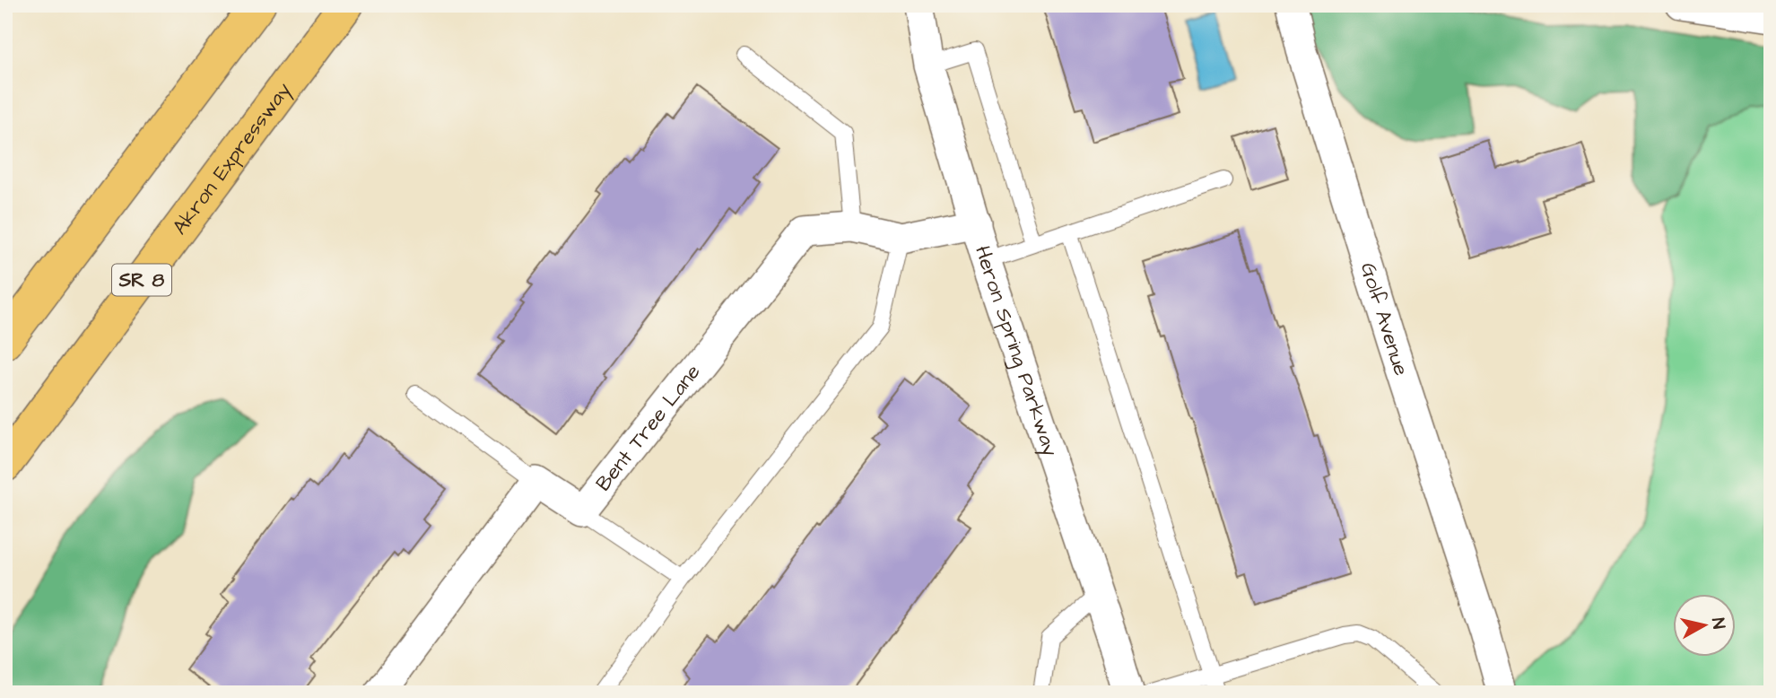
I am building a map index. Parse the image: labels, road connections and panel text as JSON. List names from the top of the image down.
{
  "streets": {
    "highway": ["Akron Expressway", "SR 8"],
    "street": ["Golf Avenue", "Heron Spring Parkway", "Bent Tree Lane"]
  },
  "crossings": [
    ["Heron Spring Parkway", "Bent Tree Lane"]
  ],
  "north": "right"
}
